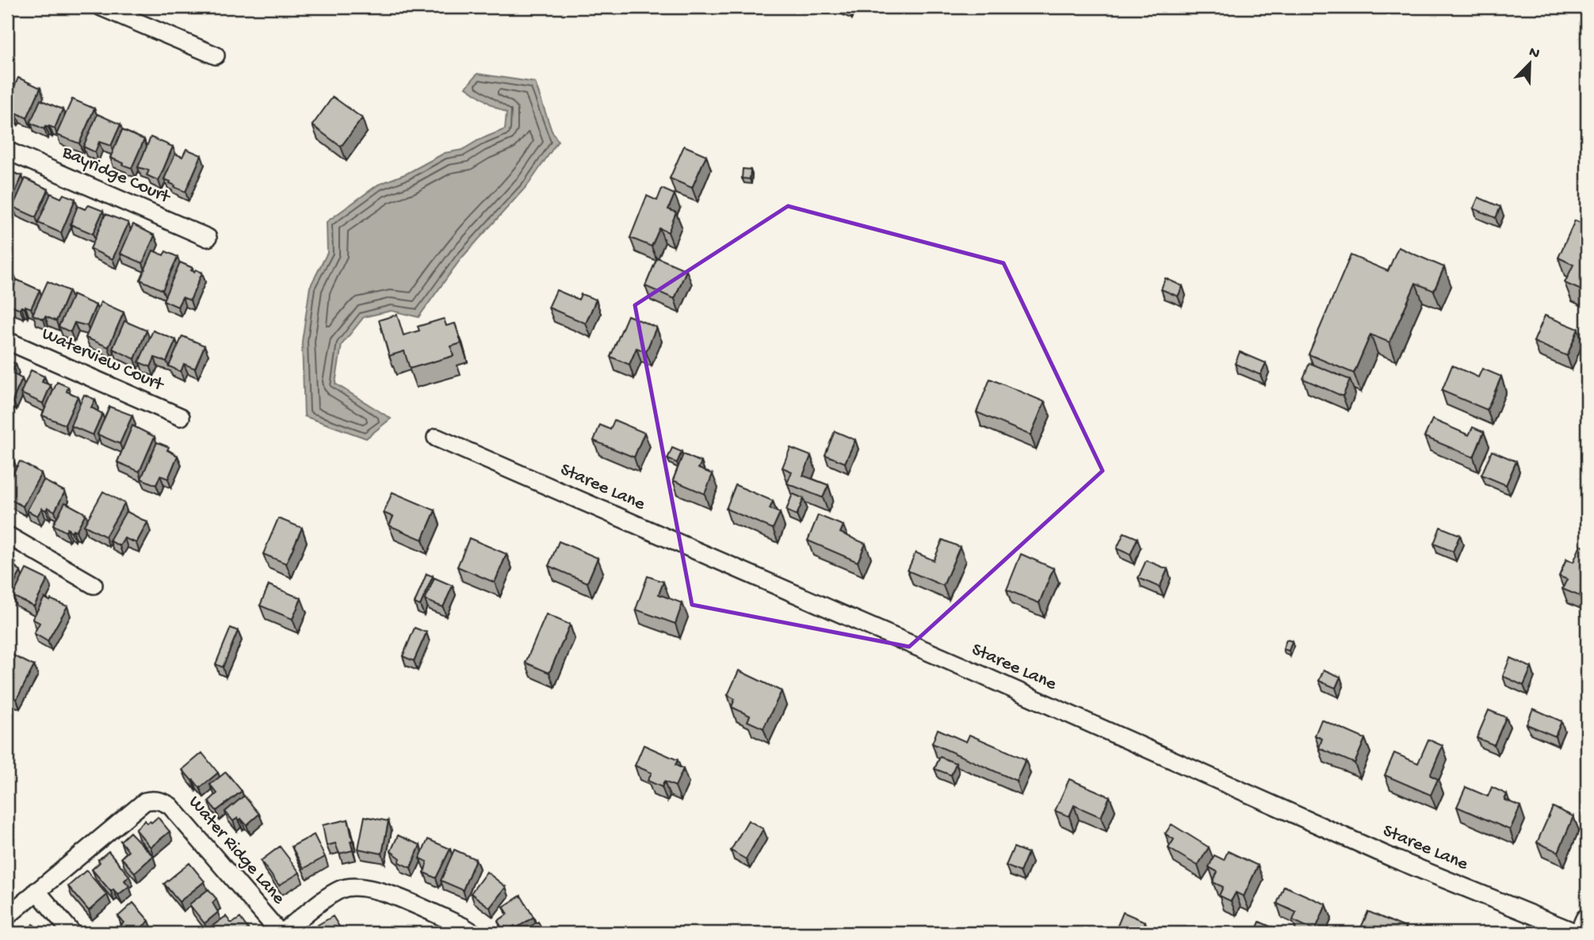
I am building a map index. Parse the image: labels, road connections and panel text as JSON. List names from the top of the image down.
{
  "streets": {
    "street": [
      "Bayridge Court",
      "Waterview Court",
      "Staree Lane",
      "Water Ridge Lane"
    ]
  },
  "north": "top right"
}
